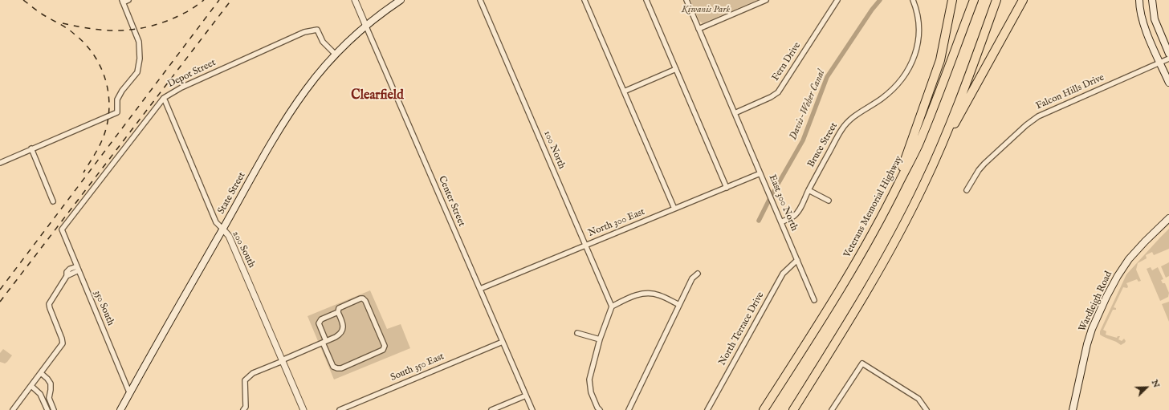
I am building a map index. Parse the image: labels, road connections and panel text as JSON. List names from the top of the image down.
{
  "streets": {
    "highway": ["Veterans Memorial Highway"],
    "main road": ["State Street", "Wardleigh Road"],
    "street": [
      "Fern Drive",
      "Depot Street",
      "Falcon Hills Drive",
      "Bruce Street",
      "100 North",
      "Center Street",
      "East 300 North",
      "North 300 East",
      "200 South",
      "350 South",
      "North Terrace Drive",
      "South 350 East"
    ]
  },
  "crossings": [
    ["Fern Drive", "East 300 North"],
    ["Depot Street", "State Street"],
    ["Depot Street", "200 South"],
    ["Depot Street", "350 South"],
    ["Bruce Street", "East 300 North"],
    ["100 North", "North 300 East"],
    ["State Street", "Center Street"],
    ["State Street", "200 South"],
    ["State Street", "350 South"],
    ["Center Street", "North 300 East"],
    ["Center Street", "South 350 East"],
    ["East 300 North", "North 300 East"],
    ["East 300 North", "North Terrace Drive"]
  ],
  "districts": ["Clearfield"],
  "water": ["Davis-Weber Canal"],
  "parks": ["Kiwanis Park"],
  "north": "top right"
}
